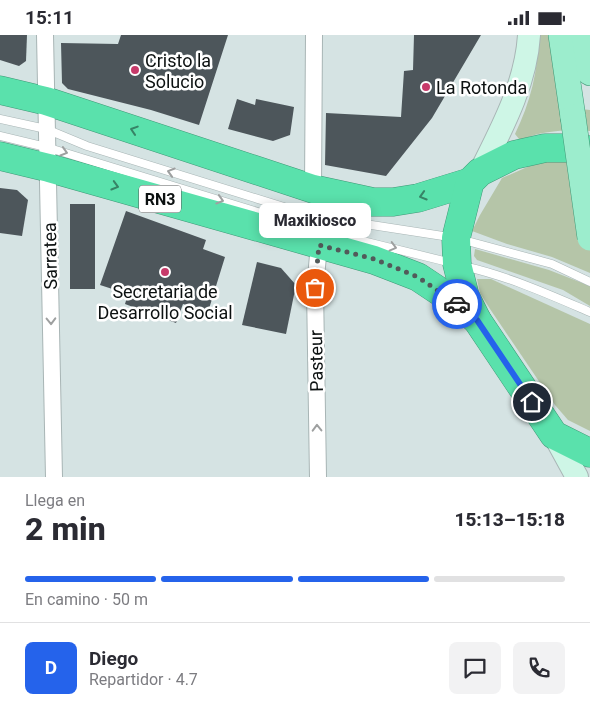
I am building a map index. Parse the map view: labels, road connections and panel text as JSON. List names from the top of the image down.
{
  "streets": {
    "highway": ["RN3"],
    "street": ["Sarratea", "Pasteur"]
  },
  "crossings": [
    ["RN3", "Sarratea"],
    ["RN3", "Pasteur"]
  ],
  "one_way": ["Sarratea", "Pasteur"],
  "places": [
    "Cristo la Solucio",
    "La Rotonda",
    "Secretaria de Desarrollo Social",
    "Maxikiosco"
  ],
  "page": {
    "status": "15:11",
    "bubble": "Maxikiosco",
    "heading": ["2 min", "Llega en", "15:13–15:18"],
    "panel": ["Diego", "Repartidor · 4.7"],
    "bar": "En camino · 50 m",
    "round": "D"
  }
}
